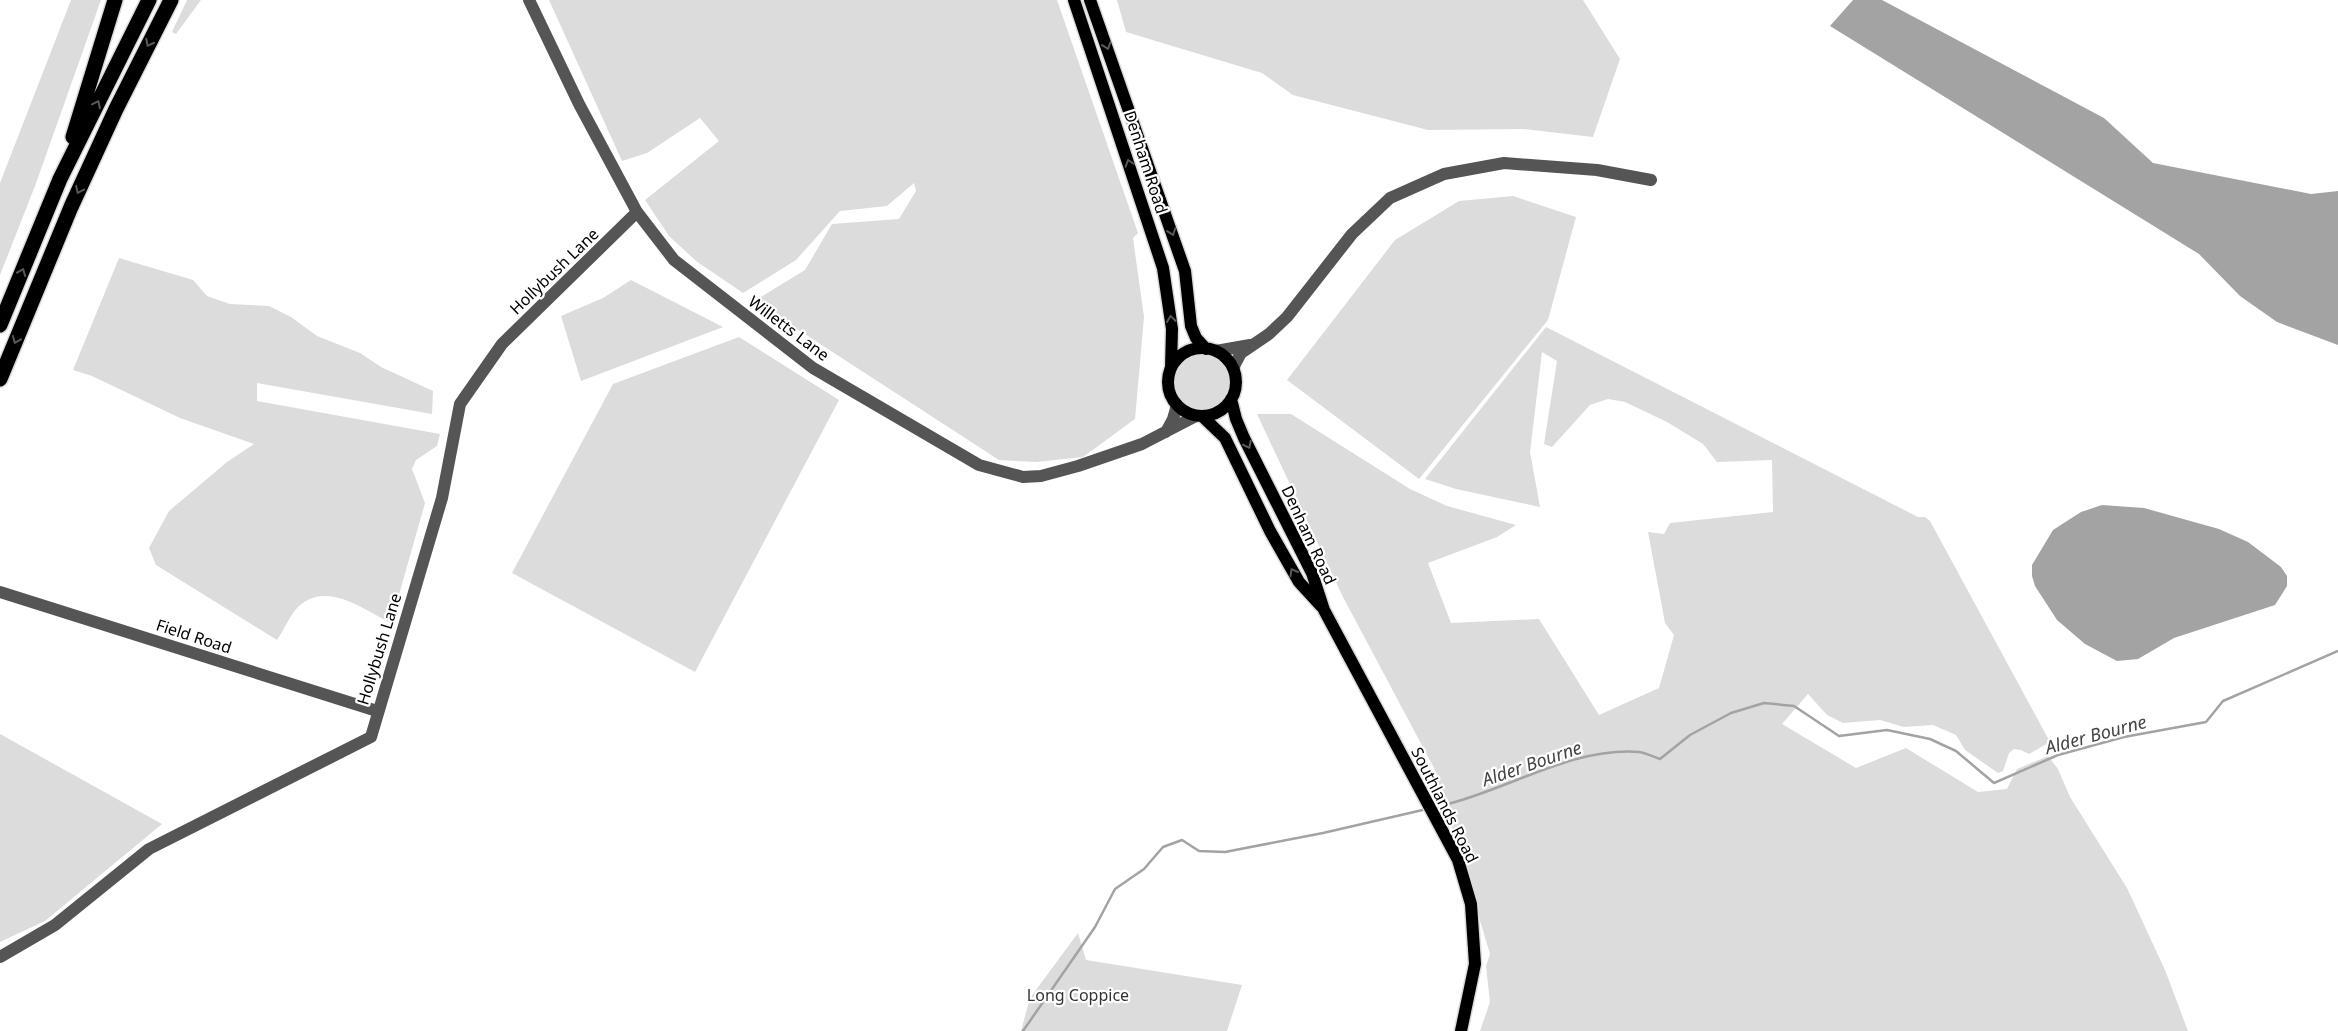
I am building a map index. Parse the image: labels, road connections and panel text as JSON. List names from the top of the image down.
{
  "streets": {
    "main road": ["Denham Road", "Southlands Road"],
    "street": ["Hollybush Lane", "Willetts Lane", "Field Road"]
  },
  "crossings": [
    ["Denham Road", "Willetts Lane"],
    ["Denham Road", "Southlands Road"],
    ["Hollybush Lane", "Willetts Lane"],
    ["Hollybush Lane", "Field Road"]
  ],
  "water": ["Alder Bourne"],
  "parks": ["Long Coppice"]
}
